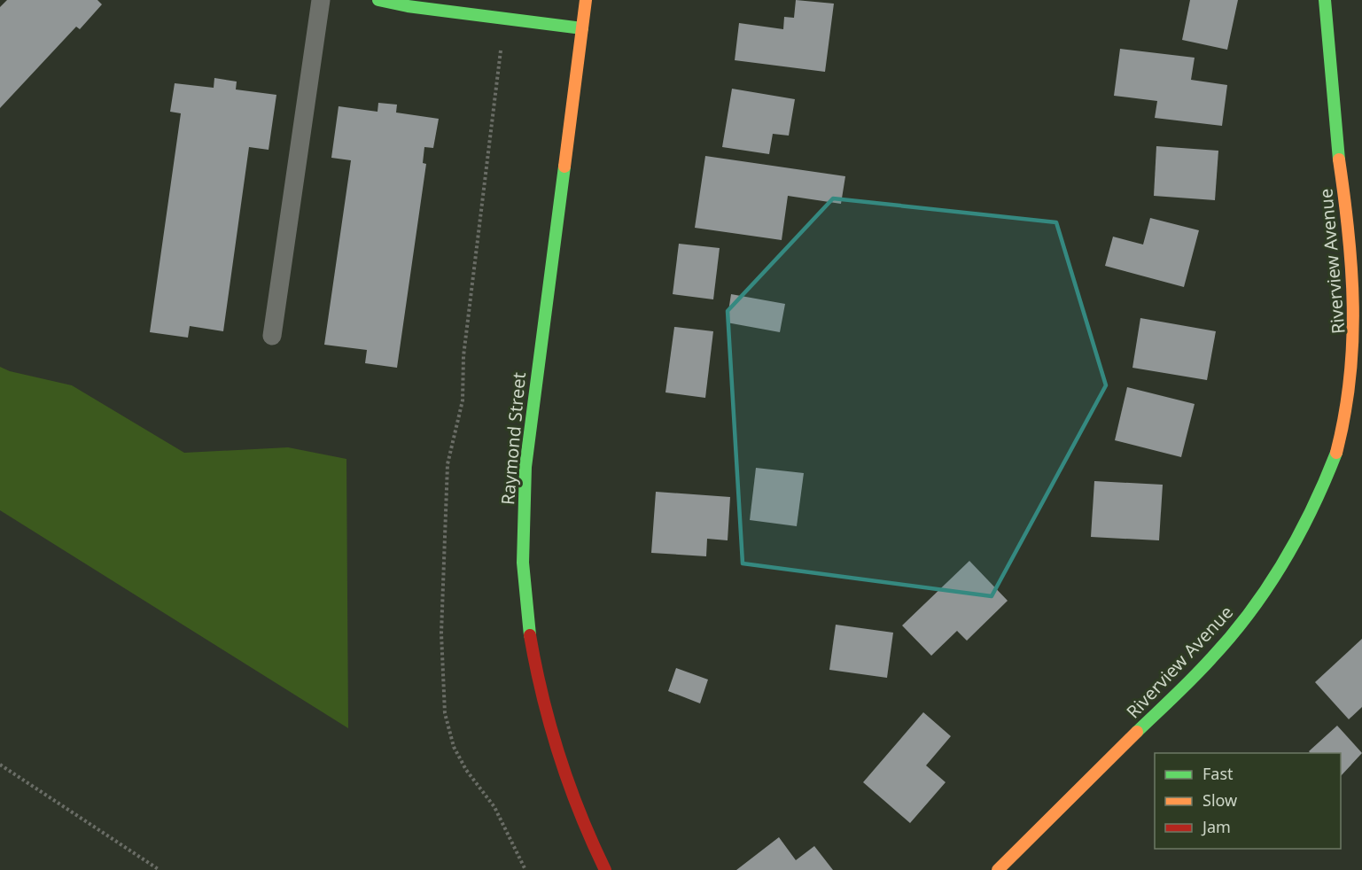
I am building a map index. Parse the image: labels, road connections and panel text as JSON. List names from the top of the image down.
{
  "streets": {
    "street": ["Riverview Avenue", "Raymond Street"]
  },
  "legend": ["Fast", "Slow", "Jam"]
}
